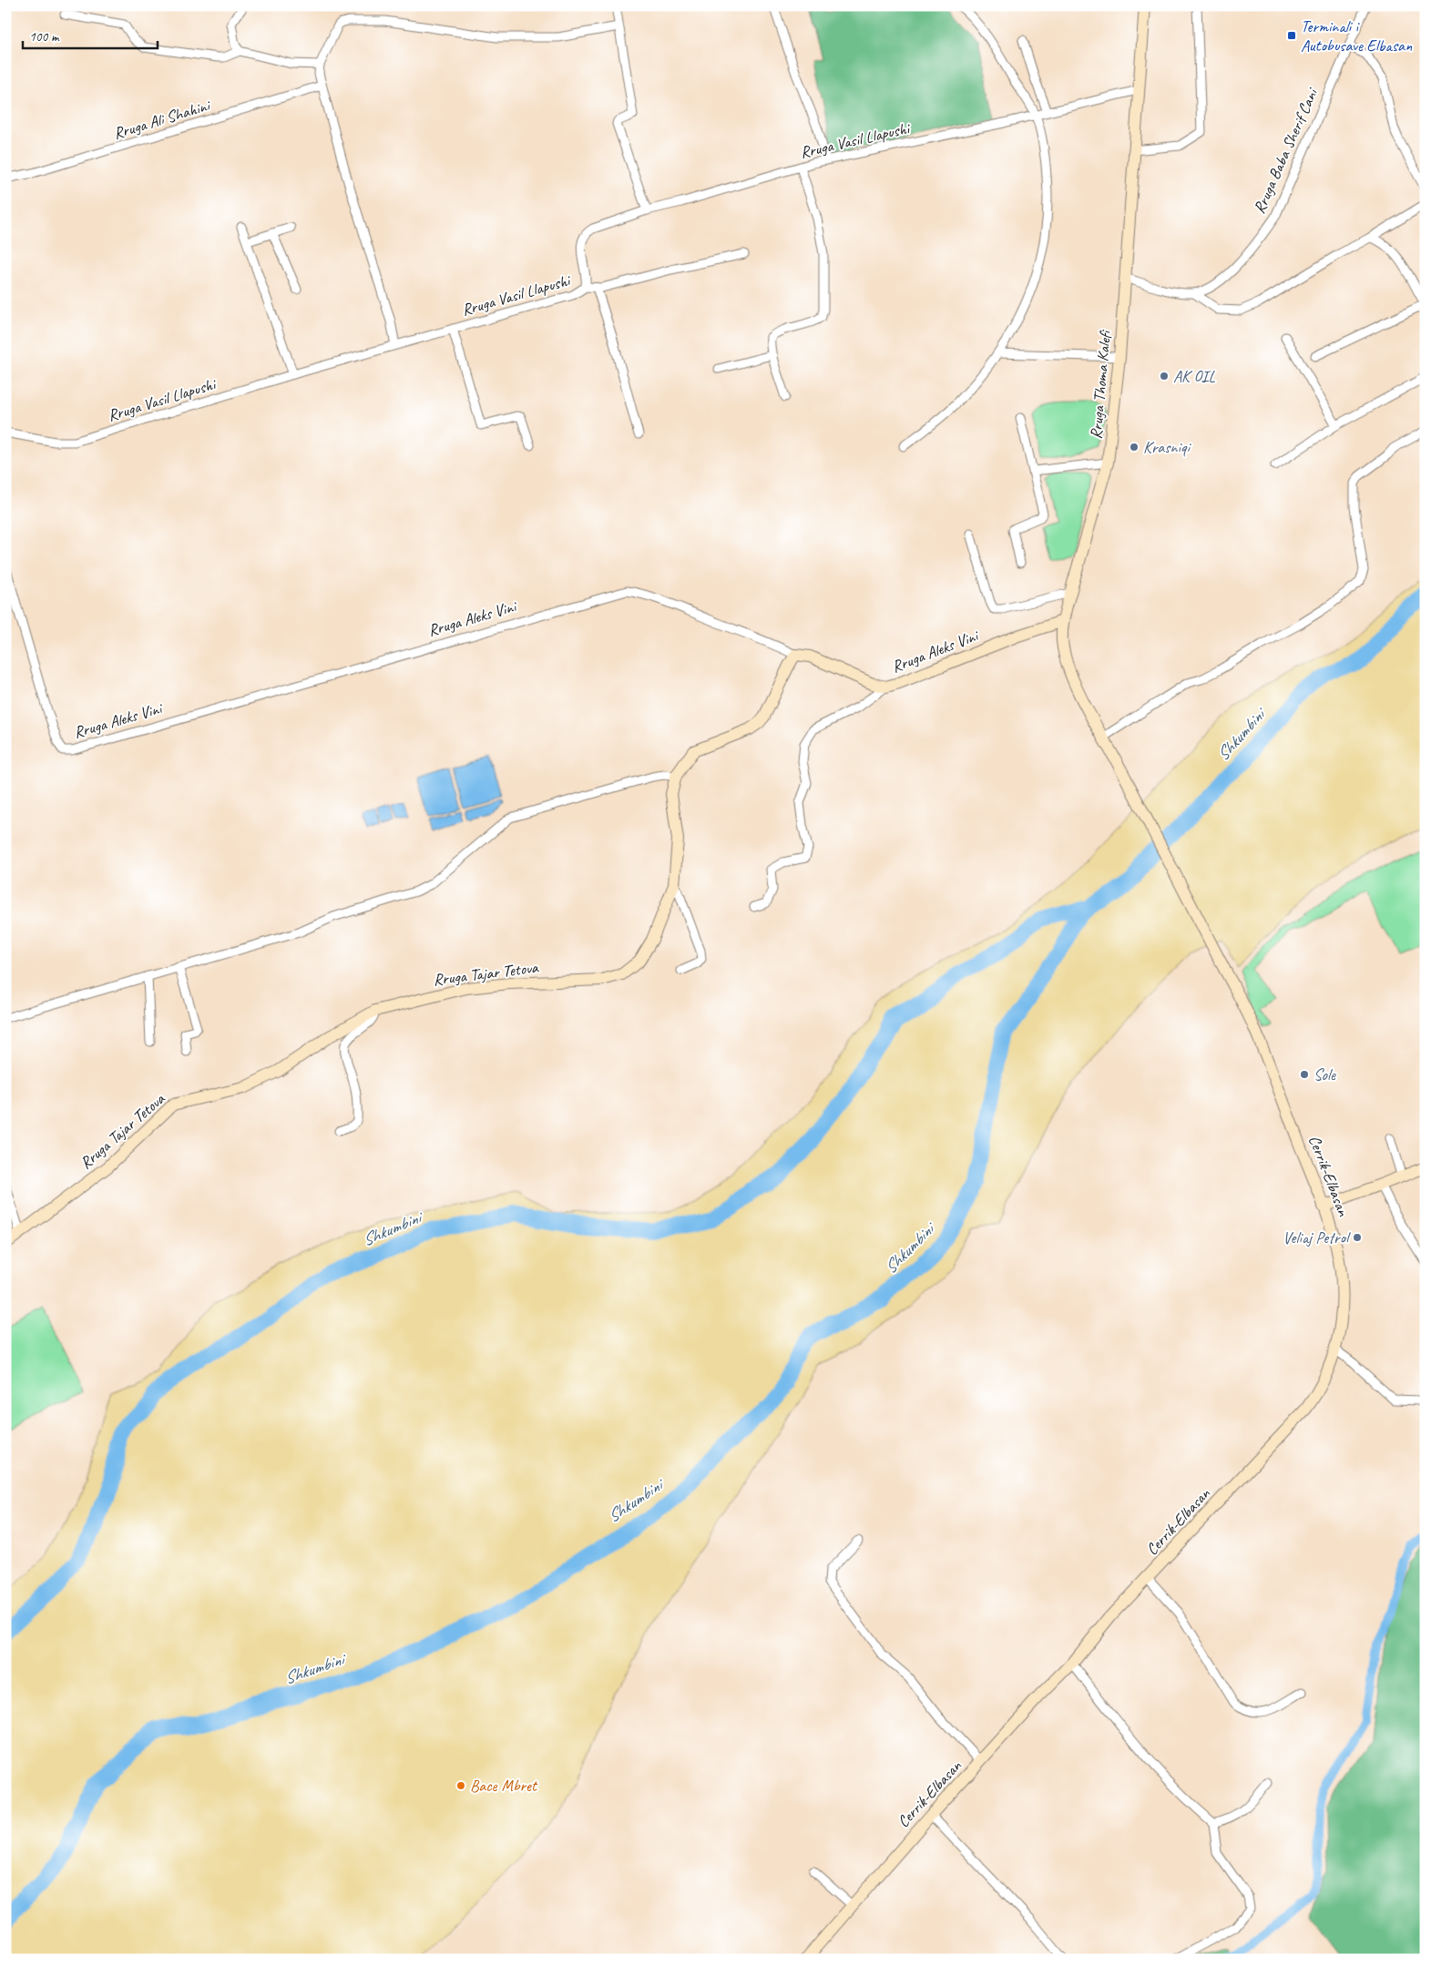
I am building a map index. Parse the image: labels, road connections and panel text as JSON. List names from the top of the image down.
{
  "streets": {
    "main road": [
      "Rruga Thoma Kalefi",
      "Rruga Aleks Vini",
      "Rruga Tajar Tetova",
      "Cerrik-Elbasan"
    ],
    "street": ["Rruga Ali Shahini", "Rruga Vasil Llapushi", "Rruga Baba Sherif Cani"]
  },
  "crossings": [
    ["Rruga Vasil Llapushi", "Rruga Thoma Kalefi"],
    ["Rruga Thoma Kalefi", "Rruga Aleks Vini"],
    ["Rruga Thoma Kalefi", "Cerrik-Elbasan"],
    ["Rruga Aleks Vini", "Rruga Tajar Tetova"]
  ],
  "water": ["Shkumbini"],
  "places": {
    "transit": ["Terminali i Autobusave Elbasan"],
    "other": [
      "AK OIL",
      "Krasniqi",
      "Sole",
      "Veliaj Petrol",
      "Bace Mbret"
    ]
  },
  "scale_bar": "100 m"
}
